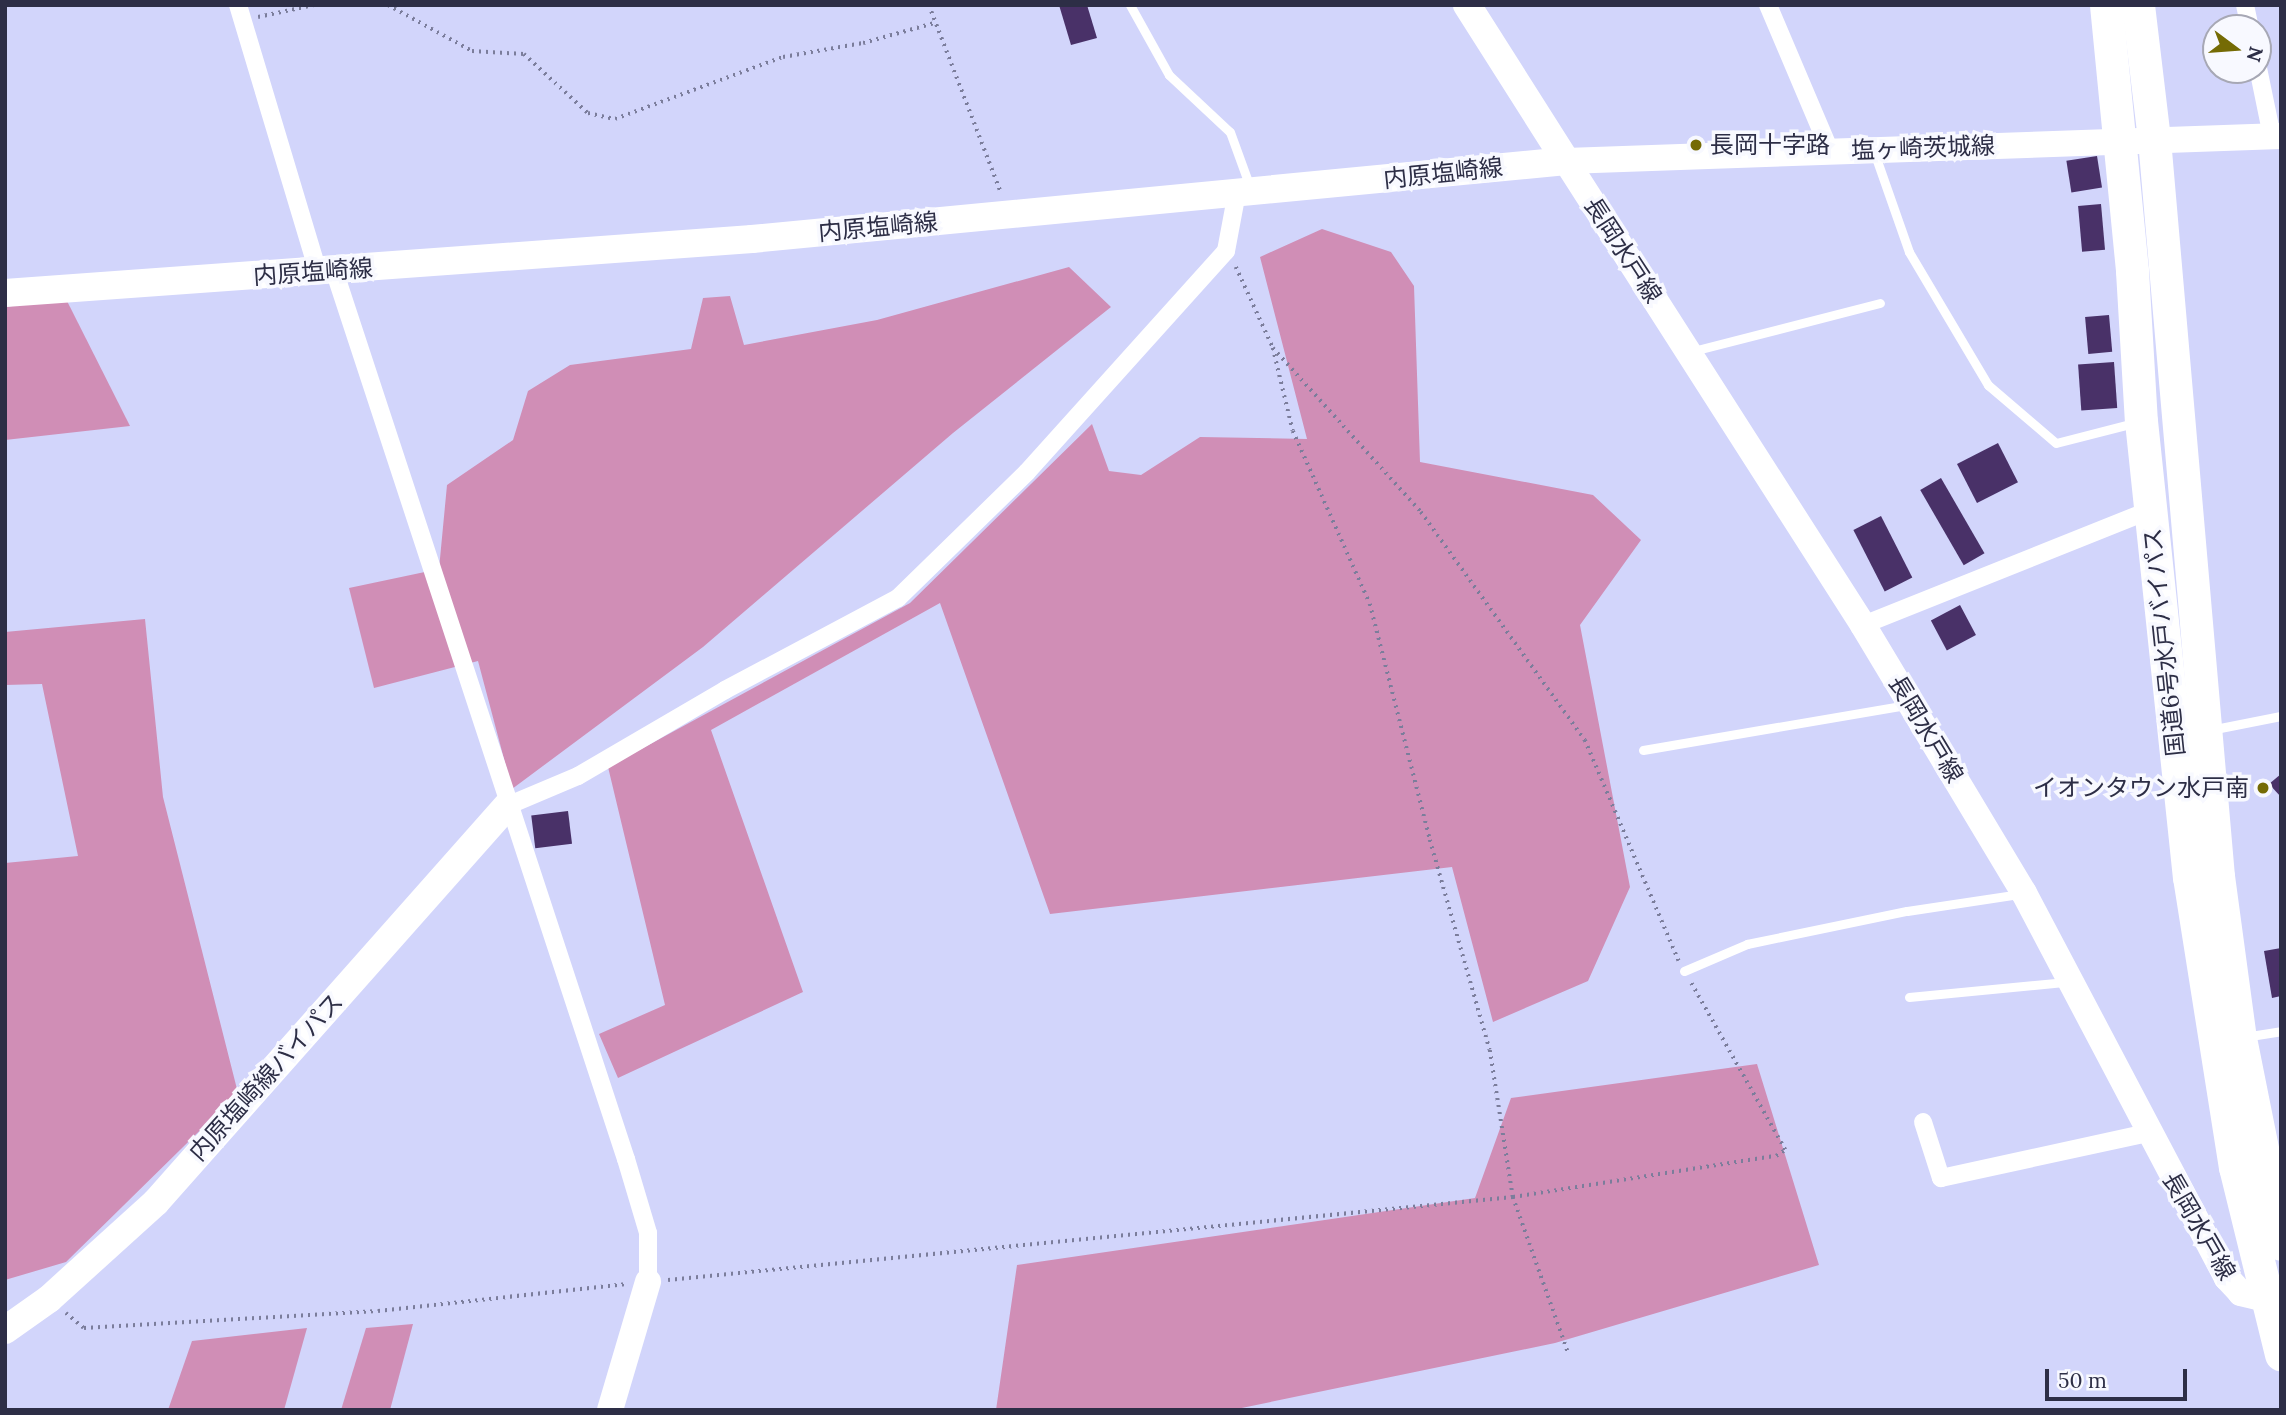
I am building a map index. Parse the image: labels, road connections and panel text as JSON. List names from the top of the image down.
{
  "streets": {
    "highway": ["国道6号水戸バイパス"],
    "main road": [
      "塩ヶ崎茨城線",
      "内原塩崎線",
      "長岡水戸線",
      "内原塩崎線バイパス"
    ]
  },
  "crossings": [
    ["塩ヶ崎茨城線", "内原塩崎線"],
    ["塩ヶ崎茨城線", "長岡水戸線"],
    ["塩ヶ崎茨城線", "国道6号水戸バイパス"],
    ["内原塩崎線", "長岡水戸線"],
    ["長岡水戸線", "国道6号水戸バイパス"]
  ],
  "places": ["長岡十字路", "イオンタウン水戸南"],
  "scale_bar": "50 m",
  "north": "right"
}
